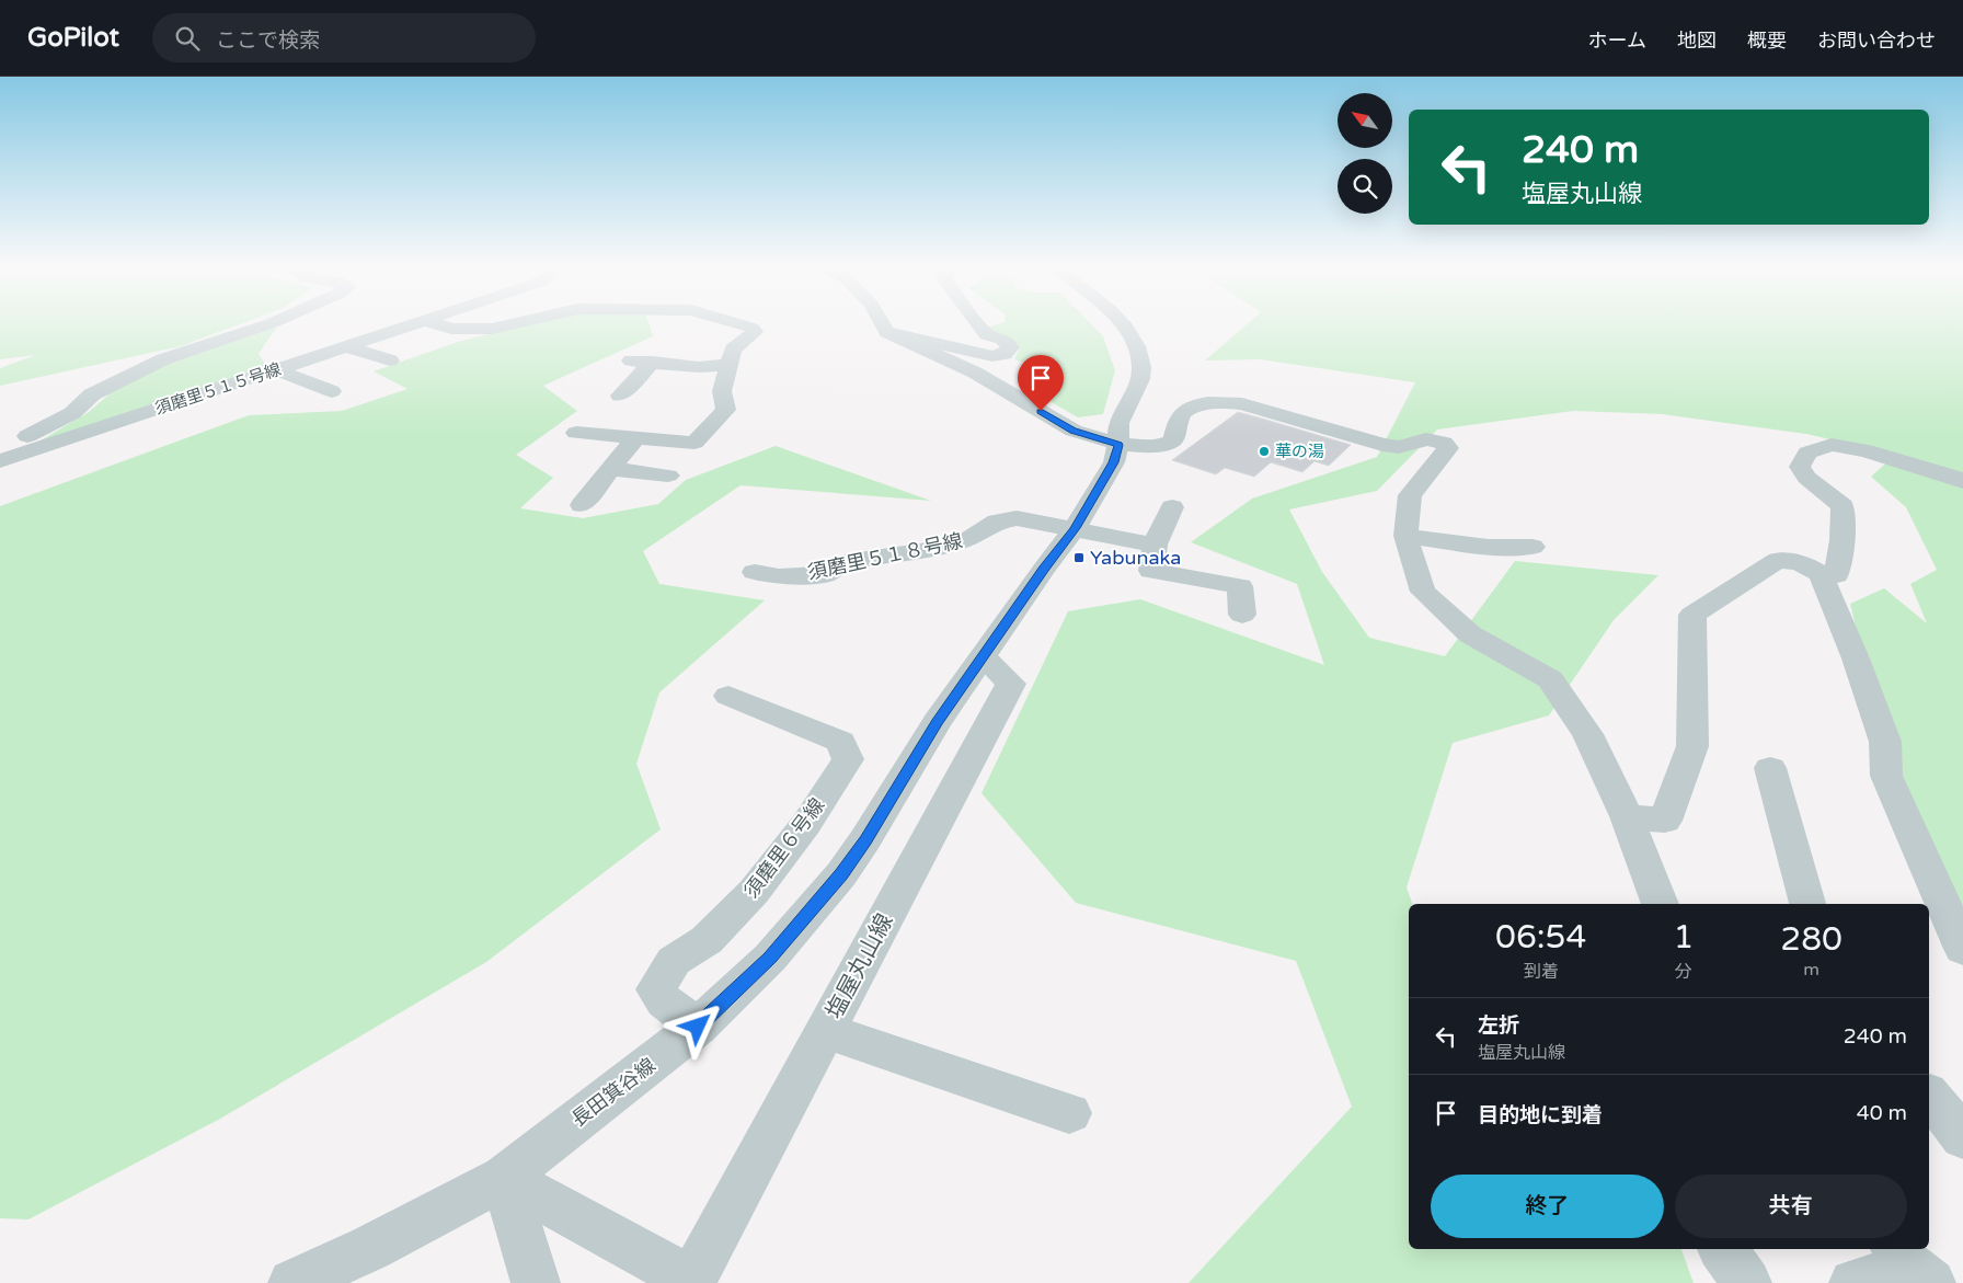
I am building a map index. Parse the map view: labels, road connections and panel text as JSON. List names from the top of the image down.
{
  "streets": {
    "street": [
      "須磨里５１５号線",
      "須磨里５１８号線",
      "須磨里６号線",
      "塩屋丸山線",
      "長田箕谷線"
    ]
  },
  "crossings": [
    ["須磨里５１８号線", "長田箕谷線"],
    ["須磨里６号線", "長田箕谷線"],
    ["塩屋丸山線", "長田箕谷線"]
  ],
  "places": {
    "other": ["華の湯"],
    "transit": ["Yabunaka"]
  },
  "north": "top left",
  "page": {
    "header": "GoPilot",
    "search": "ここで検索",
    "nav": [
      "ホーム",
      "地図",
      "概要",
      "お問い合わせ"
    ],
    "turn": ["240 m", "塩屋丸山線"],
    "eta": [
      "06:54",
      "到着",
      "1",
      "分",
      "280",
      "m"
    ],
    "list": [
      {
        "name": "左折",
        "note": "塩屋丸山線",
        "value": "240 m"
      },
      {
        "name": "目的地に到着",
        "value": "40 m"
      }
    ],
    "buttons": ["終了", "共有"]
  }
}
